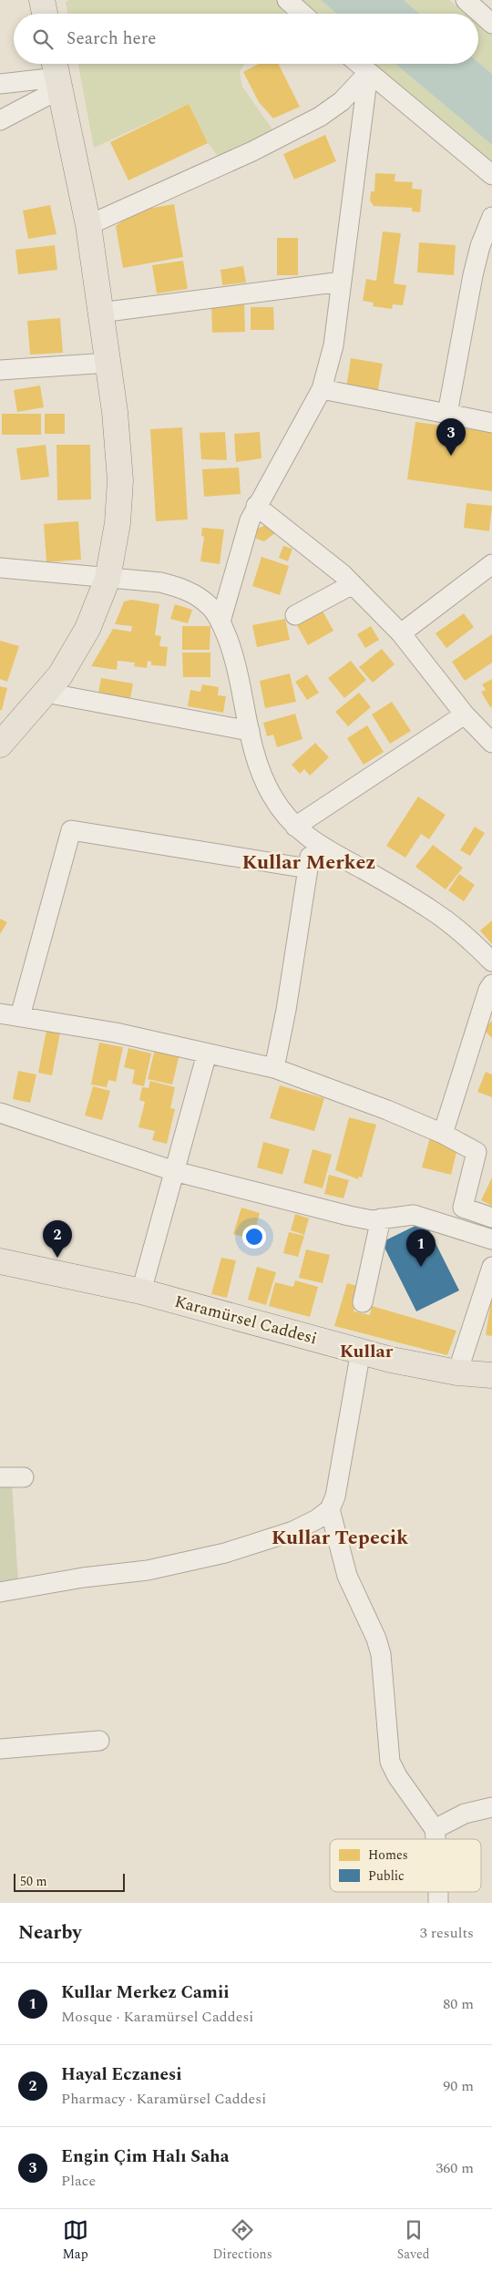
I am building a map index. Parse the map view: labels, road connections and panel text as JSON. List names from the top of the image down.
{
  "streets": {
    "main road": ["Karamürsel Caddesi"]
  },
  "districts": ["Kullar Merkez", "Kullar", "Kullar Tepecik"],
  "legend": ["Homes", "Public"],
  "scale_bar": "50 m",
  "page": {
    "search": "Search here",
    "pins": ["3", "2", "1"],
    "scale": "50 m",
    "heading": ["Nearby", "3 results"],
    "list": [
      {
        "mark": "1",
        "name": "Kullar Merkez Camii",
        "note": "Mosque · Karamürsel Caddesi",
        "value": "80 m"
      },
      {
        "mark": "2",
        "name": "Hayal Eczanesi",
        "note": "Pharmacy · Karamürsel Caddesi",
        "value": "90 m"
      },
      {
        "mark": "3",
        "name": "Engin Çim Halı Saha",
        "note": "Place",
        "value": "360 m"
      }
    ],
    "nav": ["Map", "Directions", "Saved"]
  }
}
